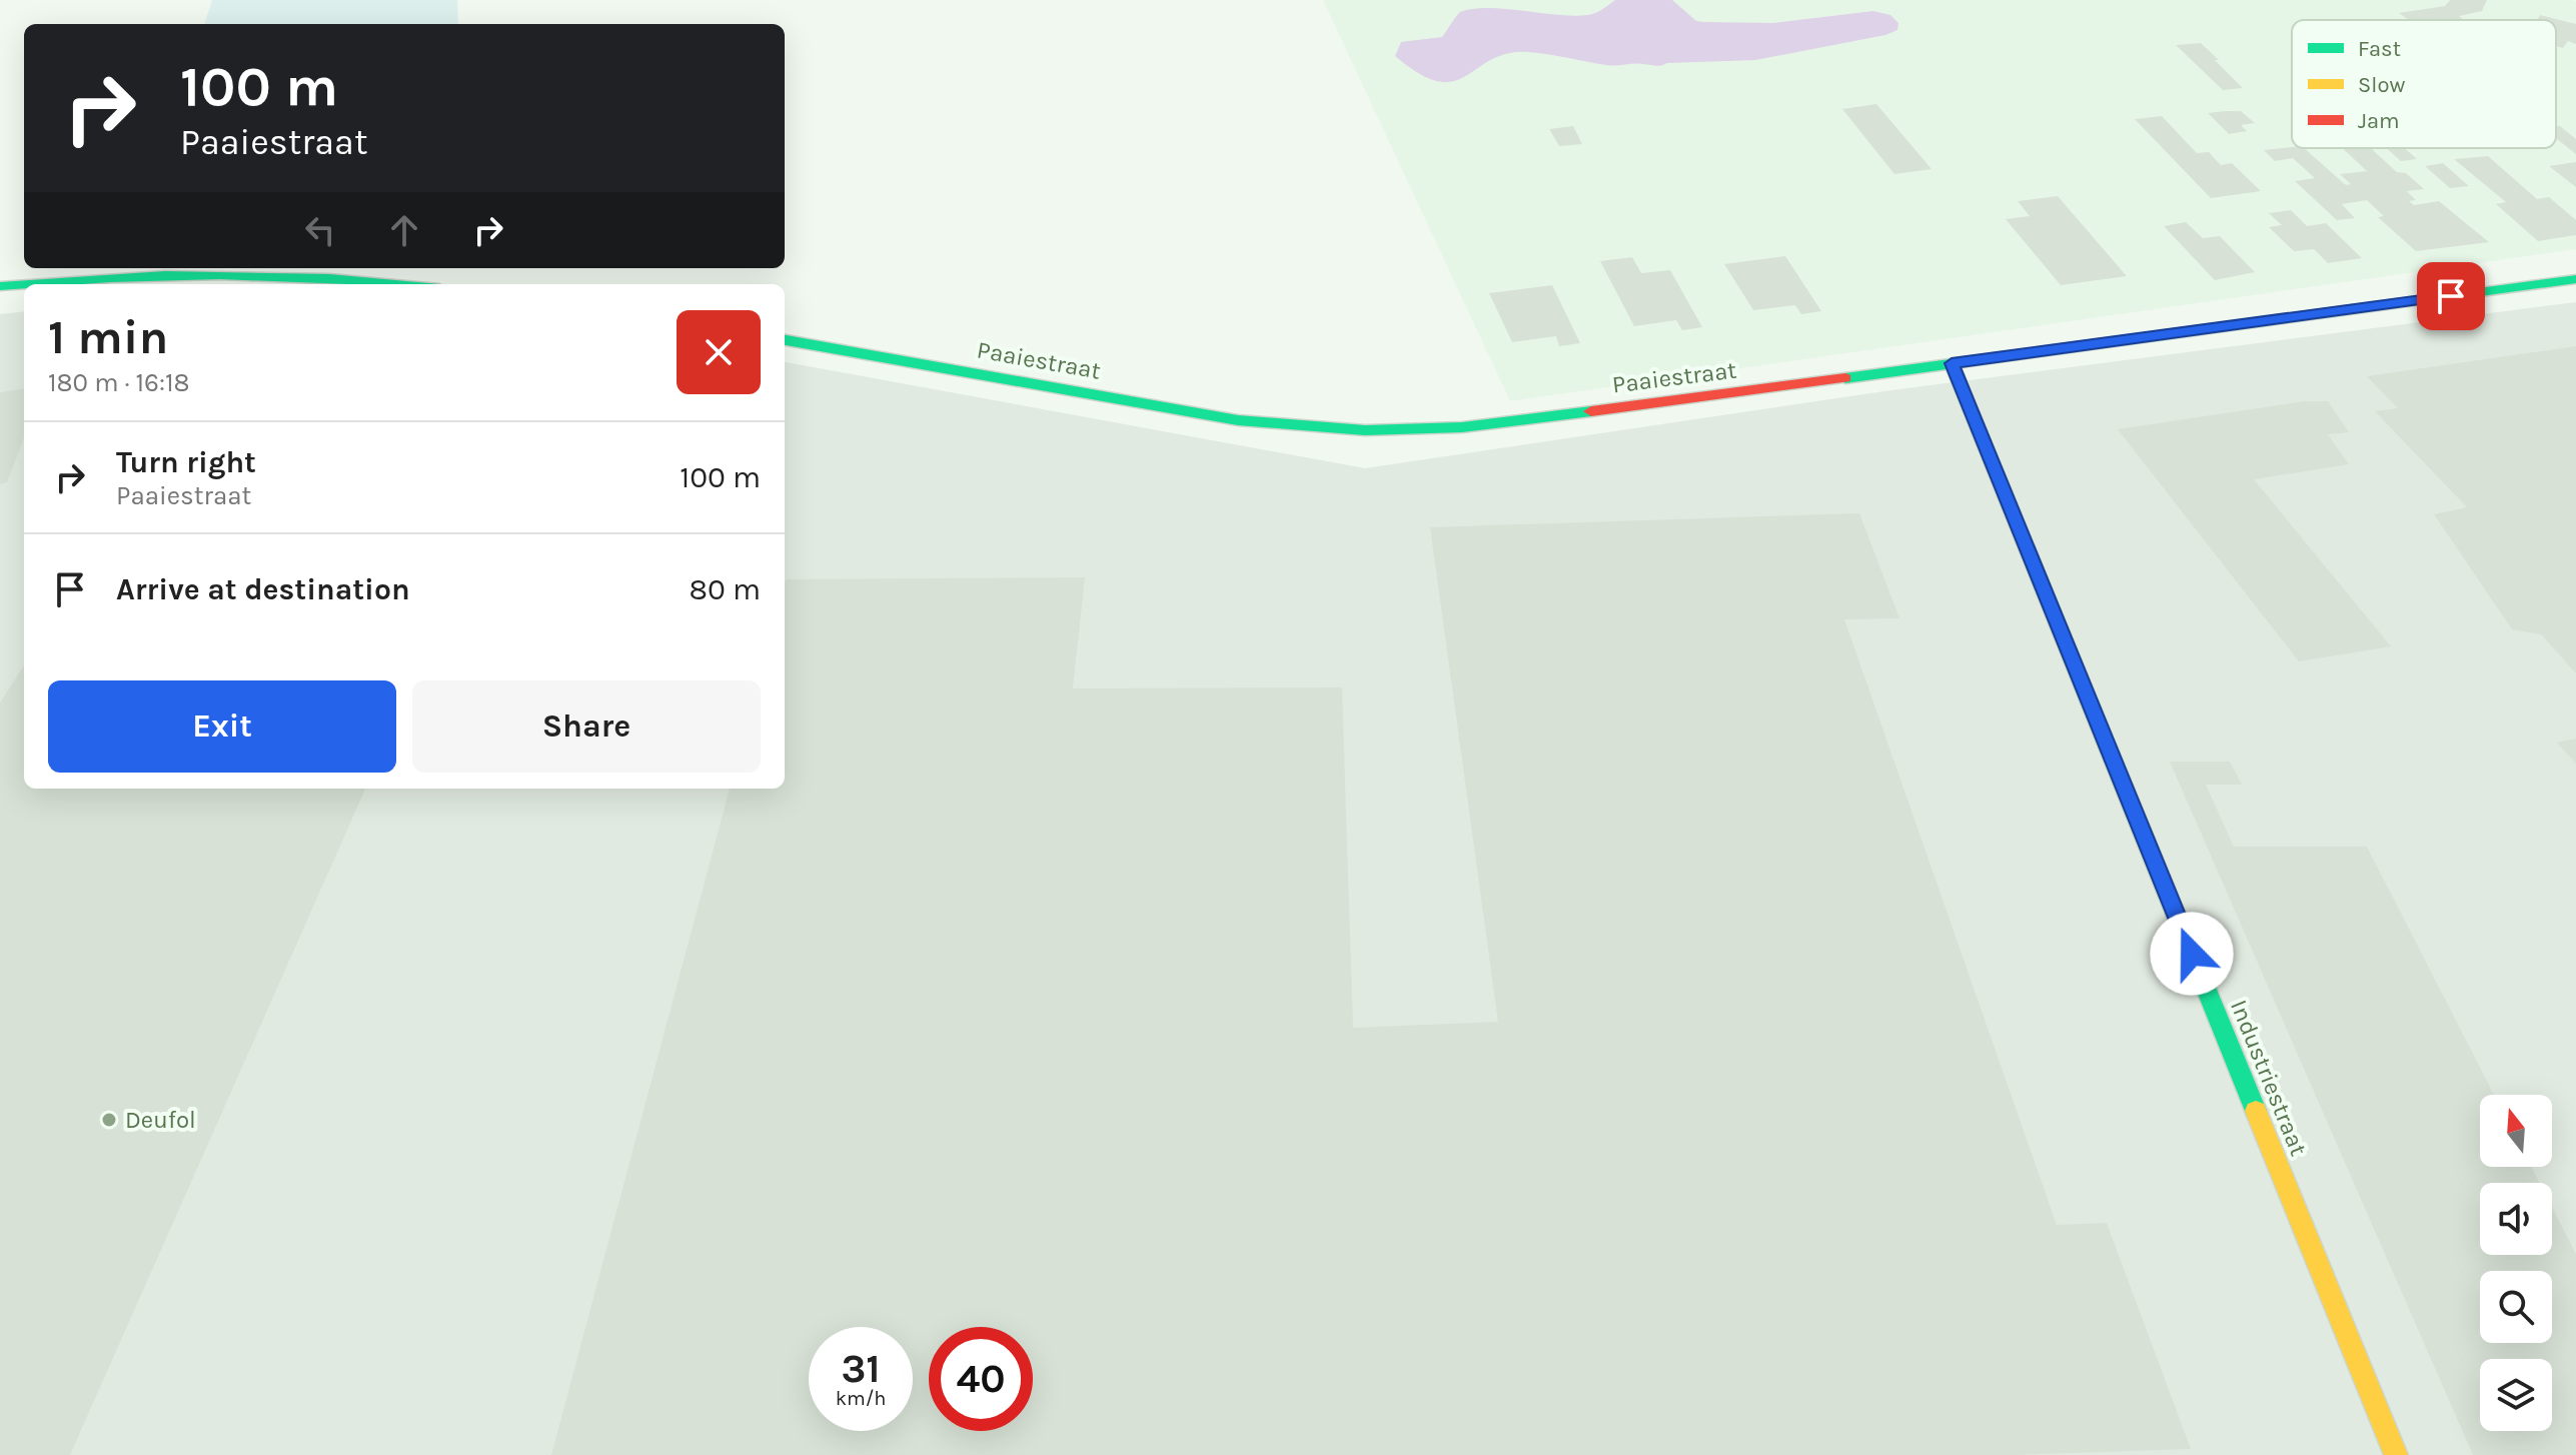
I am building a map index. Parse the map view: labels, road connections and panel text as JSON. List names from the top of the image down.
{
  "streets": {
    "street": ["Paaiestraat", "Industriestraat"]
  },
  "crossings": [
    ["Paaiestraat", "Industriestraat"]
  ],
  "places": ["Deufol"],
  "legend": ["Fast", "Slow", "Jam"],
  "north": "top",
  "page": {
    "turn": ["100 m", "Paaiestraat"],
    "heading": ["1 min", "180 m · 16:18"],
    "list": [
      {
        "name": "Turn right",
        "note": "Paaiestraat",
        "value": "100 m"
      },
      {
        "name": "Arrive at destination",
        "value": "80 m"
      }
    ],
    "buttons": ["Exit", "Share"],
    "speed": "31 km/h",
    "limit": "40"
  }
}
